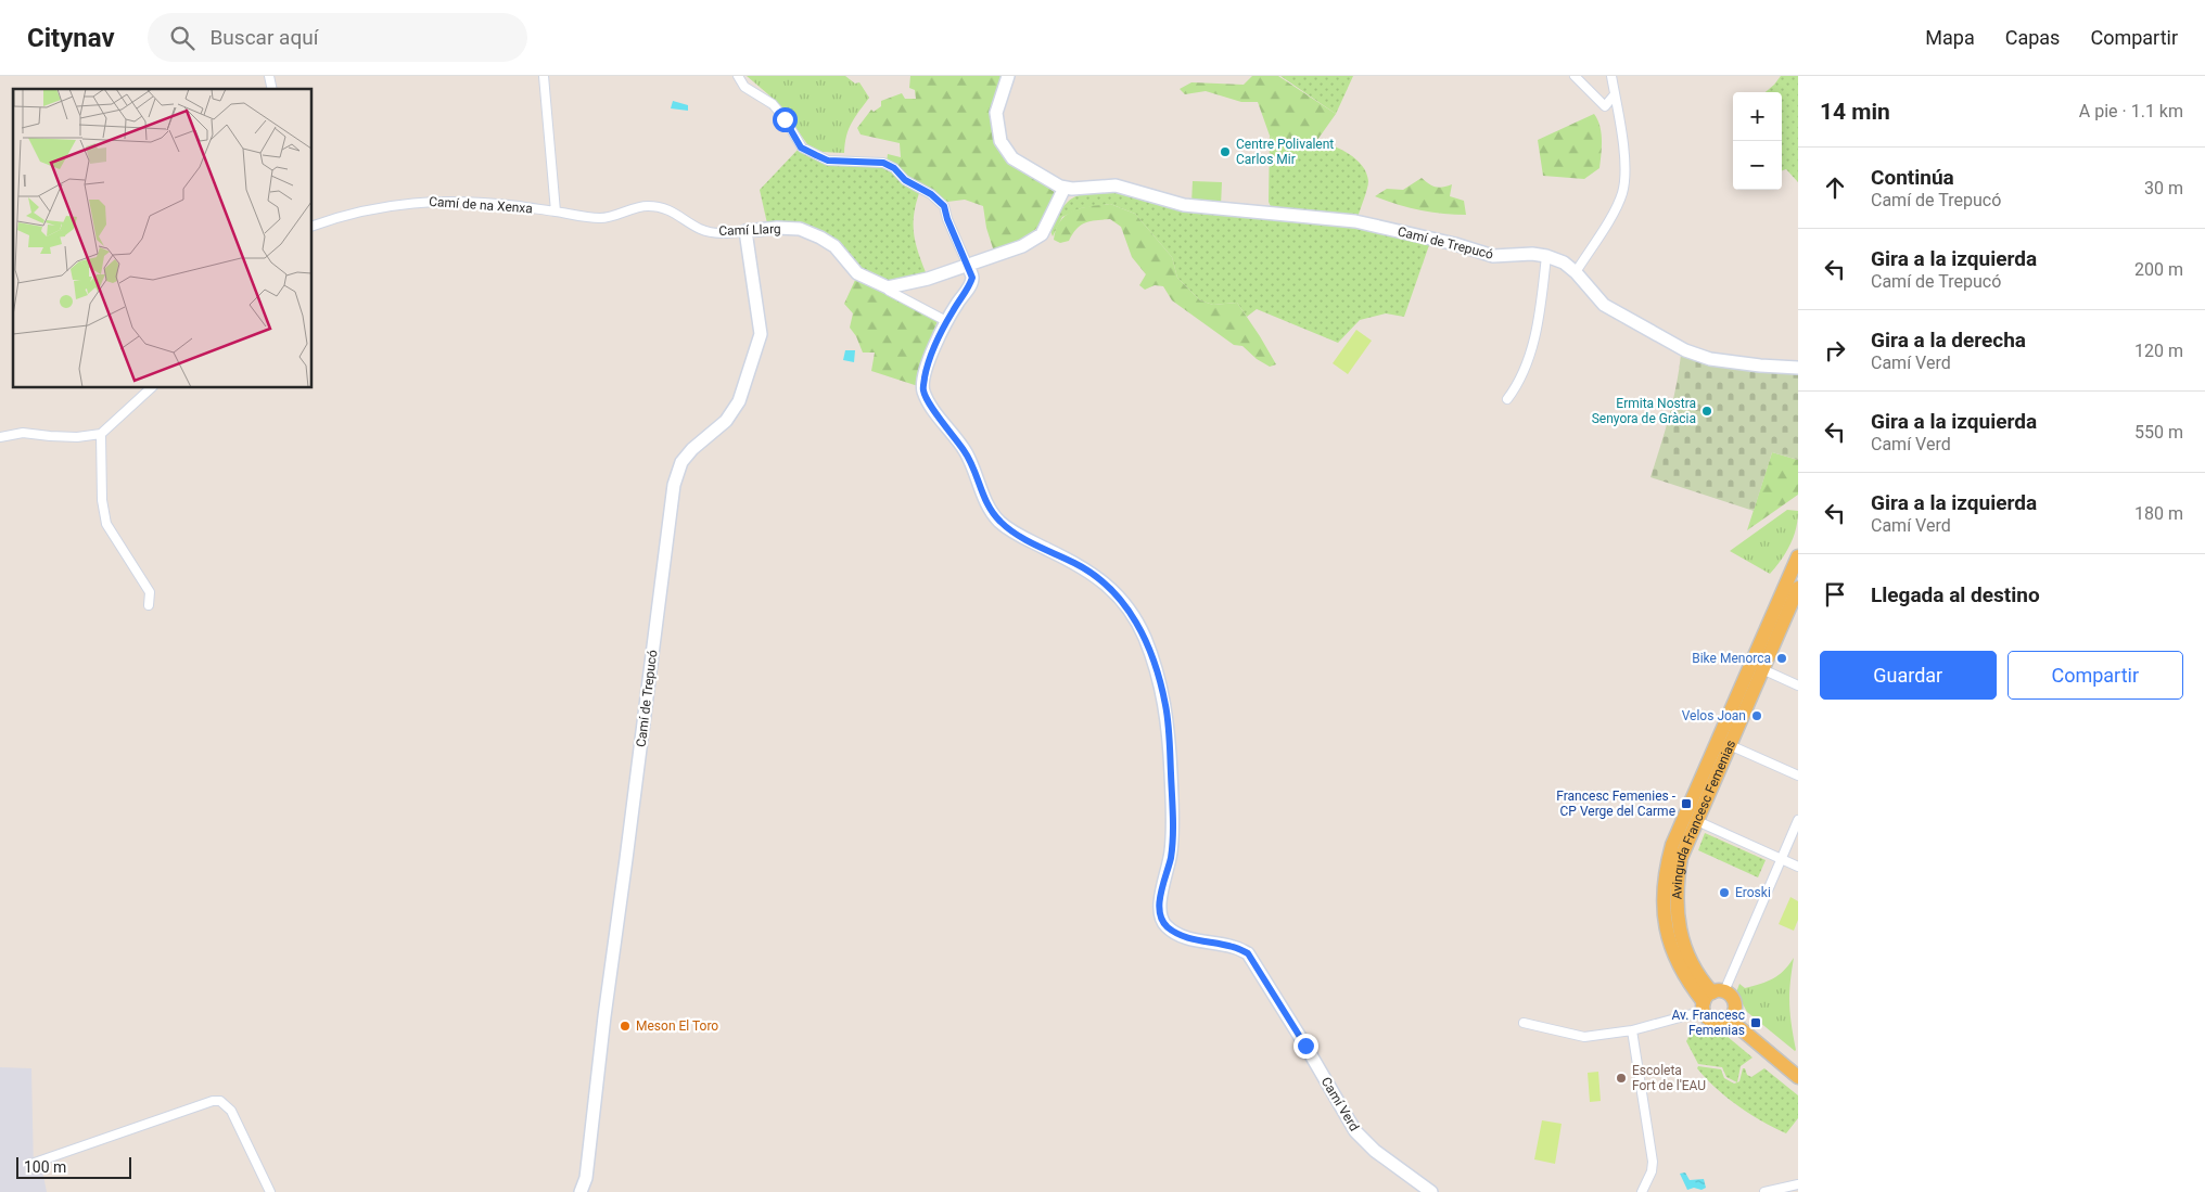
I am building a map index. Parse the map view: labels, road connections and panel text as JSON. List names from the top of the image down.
{
  "streets": {
    "main road": ["Avinguda Francesc Femenias"],
    "street": [
      "Camí de na Xenxa",
      "Camí Llarg",
      "Camí de Trepucó",
      "Camí Verd"
    ]
  },
  "crossings": [
    ["Camí de na Xenxa", "Camí Llarg"],
    ["Camí Llarg", "Camí de Trepucó"]
  ],
  "places": {
    "other": [
      "Centre Polivalent Carlos Mir",
      "Ermita Nostra Senyora de Gràcia",
      "Bike Menorca",
      "Velos Joan",
      "Eroski",
      "Meson El Toro",
      "Escoleta Fort de l'EAU"
    ],
    "transit": ["Francesc Femenies - CP Verge del Carme", "Av. Francesc Femenias"]
  },
  "scale_bar": "100 m",
  "page": {
    "header": "Citynav",
    "search": "Buscar aquí",
    "nav": ["Mapa", "Capas", "Compartir"],
    "heading": ["14 min", "A pie · 1.1 km"],
    "map_buttons": ["+", "−"],
    "list": [
      ["Continúa", "Camí de Trepucó", "30 m"],
      ["Gira a la izquierda", "Camí de Trepucó", "200 m"],
      ["Gira a la derecha", "Camí Verd", "120 m"],
      ["Gira a la izquierda", "Camí Verd", "550 m"],
      ["Gira a la izquierda", "Camí Verd", "180 m"],
      "Llegada al destino"
    ],
    "buttons": ["Guardar", "Compartir"],
    "scale": "100 m"
  }
}
